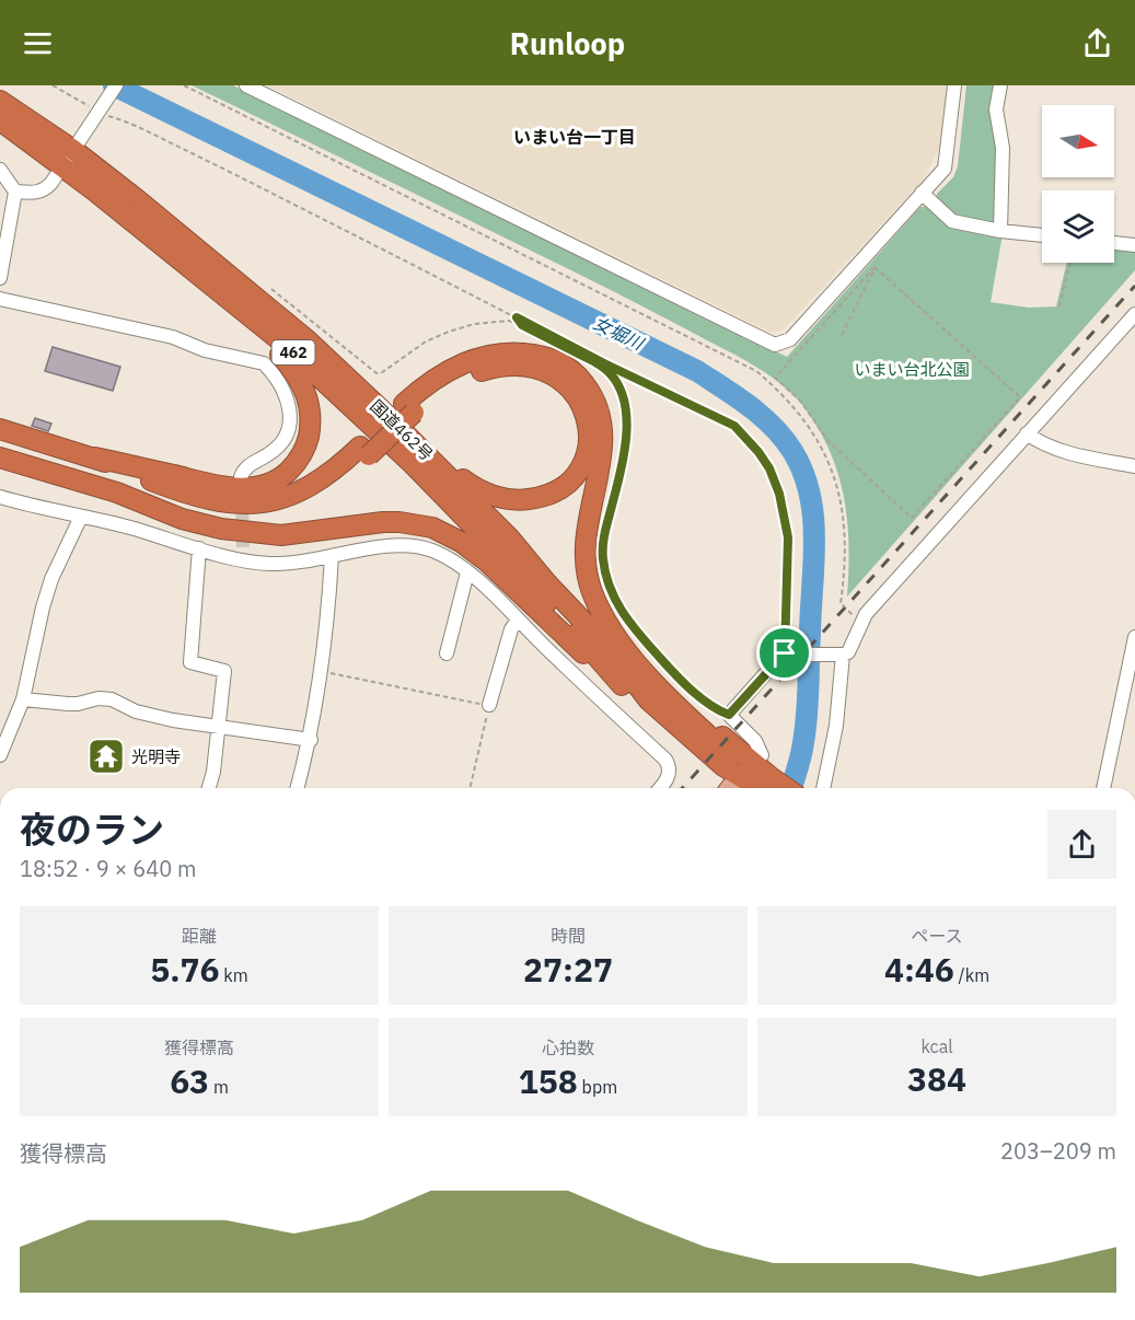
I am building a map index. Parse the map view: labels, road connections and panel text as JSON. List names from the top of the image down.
{
  "streets": {
    "highway": ["462", "国道462号"]
  },
  "districts": ["いまい台一丁目"],
  "water": ["女堀川"],
  "parks": ["いまい台北公園"],
  "places": {
    "temple": ["光明寺"]
  },
  "north": "right",
  "page": {
    "header": "Runloop",
    "heading": ["夜のラン", "18:52 · 9 × 640 m"],
    "stats": [
      ["距離", "5.76 km"],
      ["時間", "27:27"],
      ["ペース", "4:46 /km"],
      ["獲得標高", "63 m"],
      ["心拍数", "158 bpm"],
      ["kcal", "384"]
    ],
    "chart": ["獲得標高", "203–209 m"]
  }
}
